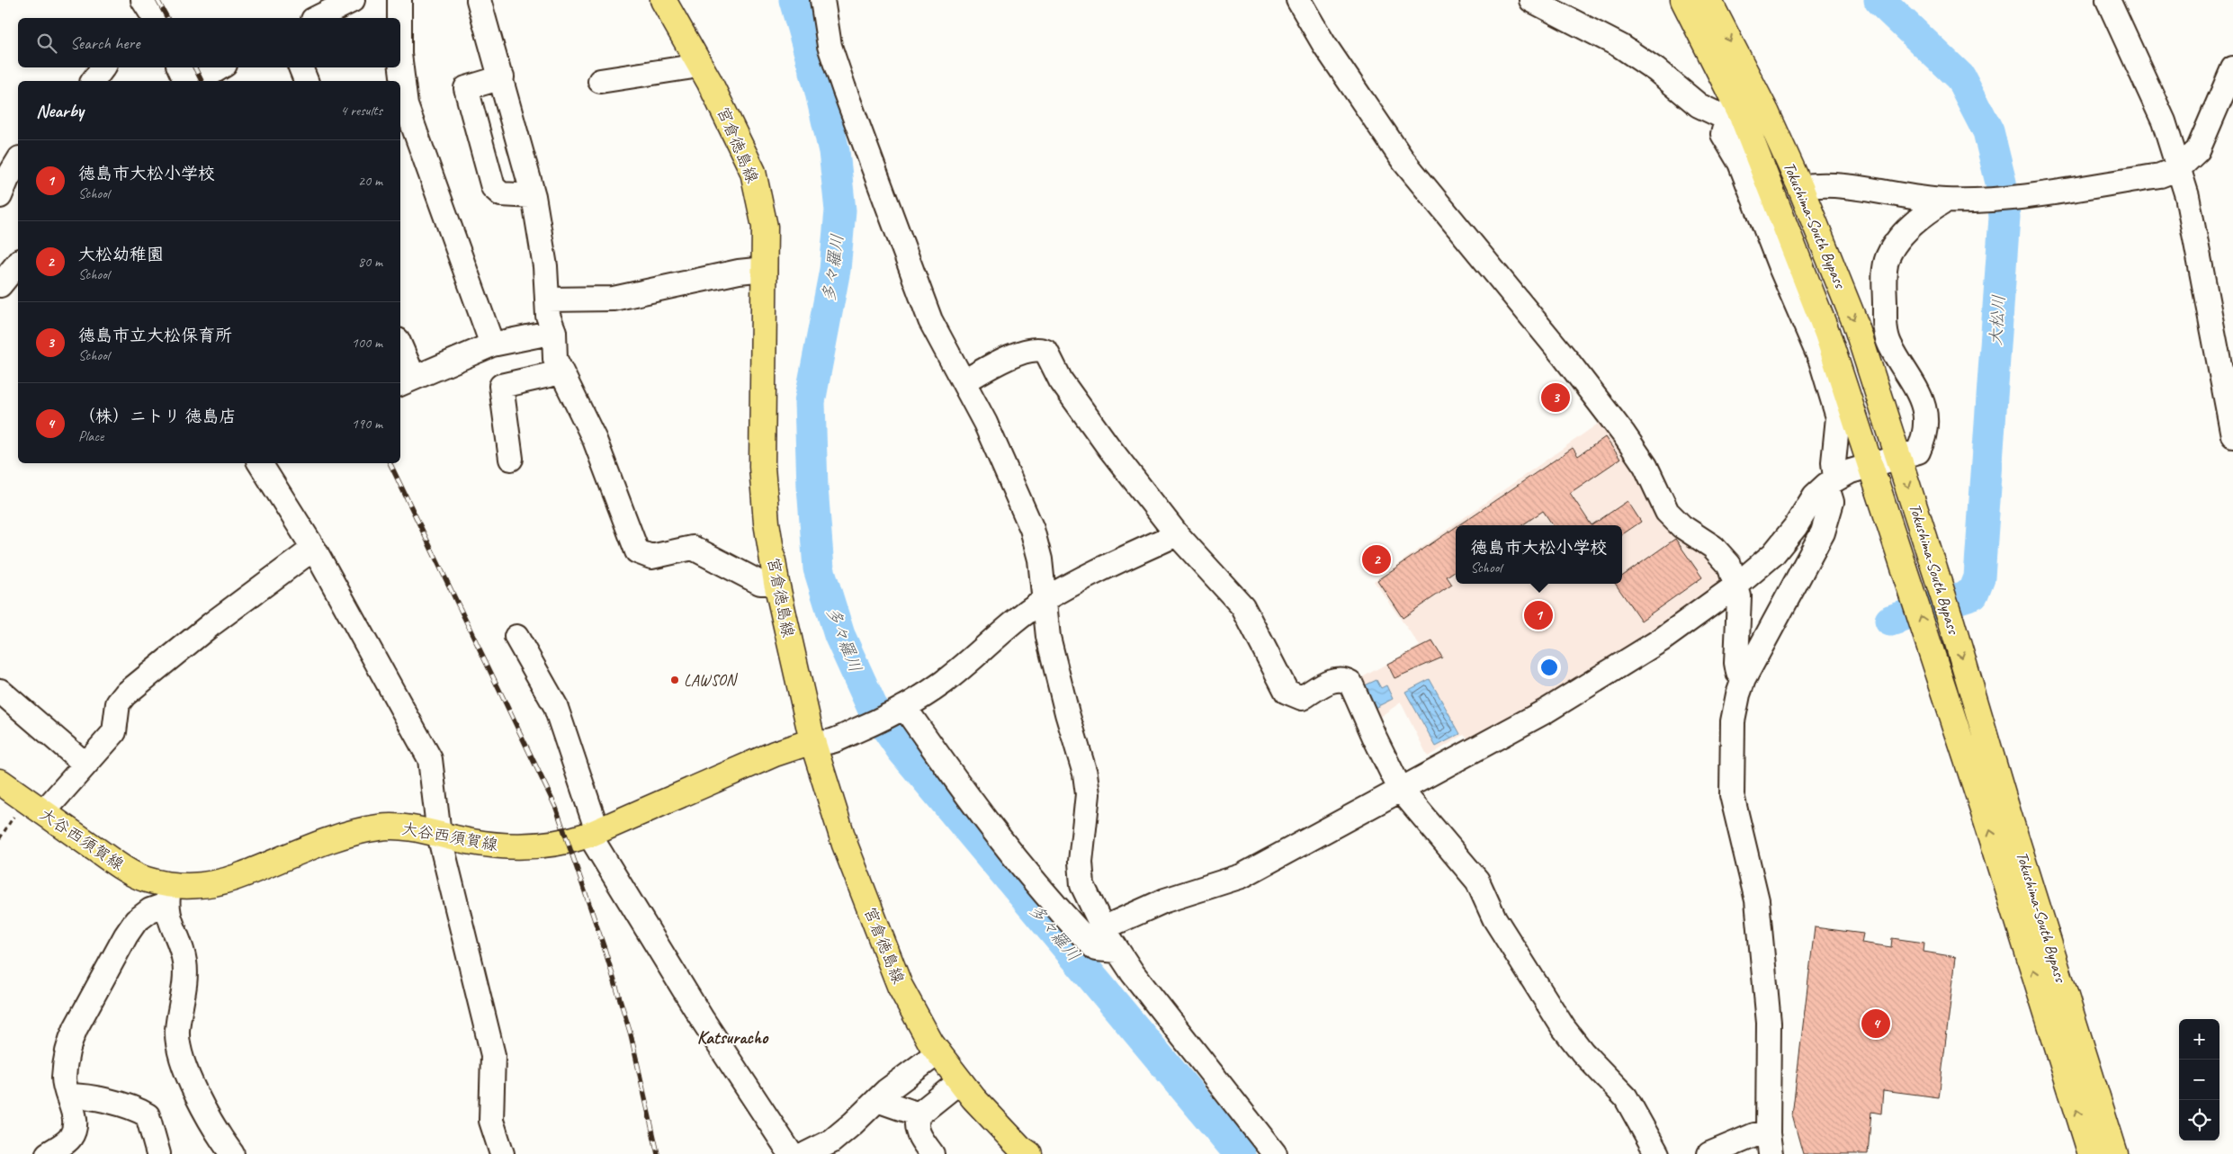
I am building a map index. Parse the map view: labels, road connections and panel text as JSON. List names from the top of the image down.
{
  "streets": {
    "main road": ["宮倉徳島線", "Tokushima-South Bypass", "大谷西須賀線"]
  },
  "crossings": [
    ["宮倉徳島線", "大谷西須賀線"]
  ],
  "districts": ["Katsuracho"],
  "water": ["多々羅川", "大松川"],
  "places": ["LAWSON"],
  "page": {
    "search": "Search here",
    "heading": ["Nearby", "4 results"],
    "list": [
      {
        "mark": "1",
        "name": "徳島市大松小学校",
        "note": "School",
        "value": "20 m"
      },
      {
        "mark": "2",
        "name": "大松幼稚園",
        "note": "School",
        "value": "80 m"
      },
      {
        "mark": "3",
        "name": "徳島市立大松保育所",
        "note": "School",
        "value": "100 m"
      },
      {
        "mark": "4",
        "name": "（株）ニトリ 徳島店",
        "note": "Place",
        "value": "190 m"
      }
    ],
    "pins": [
      "3",
      "2",
      "1",
      "4"
    ],
    "popup": ["徳島市大松小学校", "School"],
    "map_buttons": ["+", "−"]
  }
}
